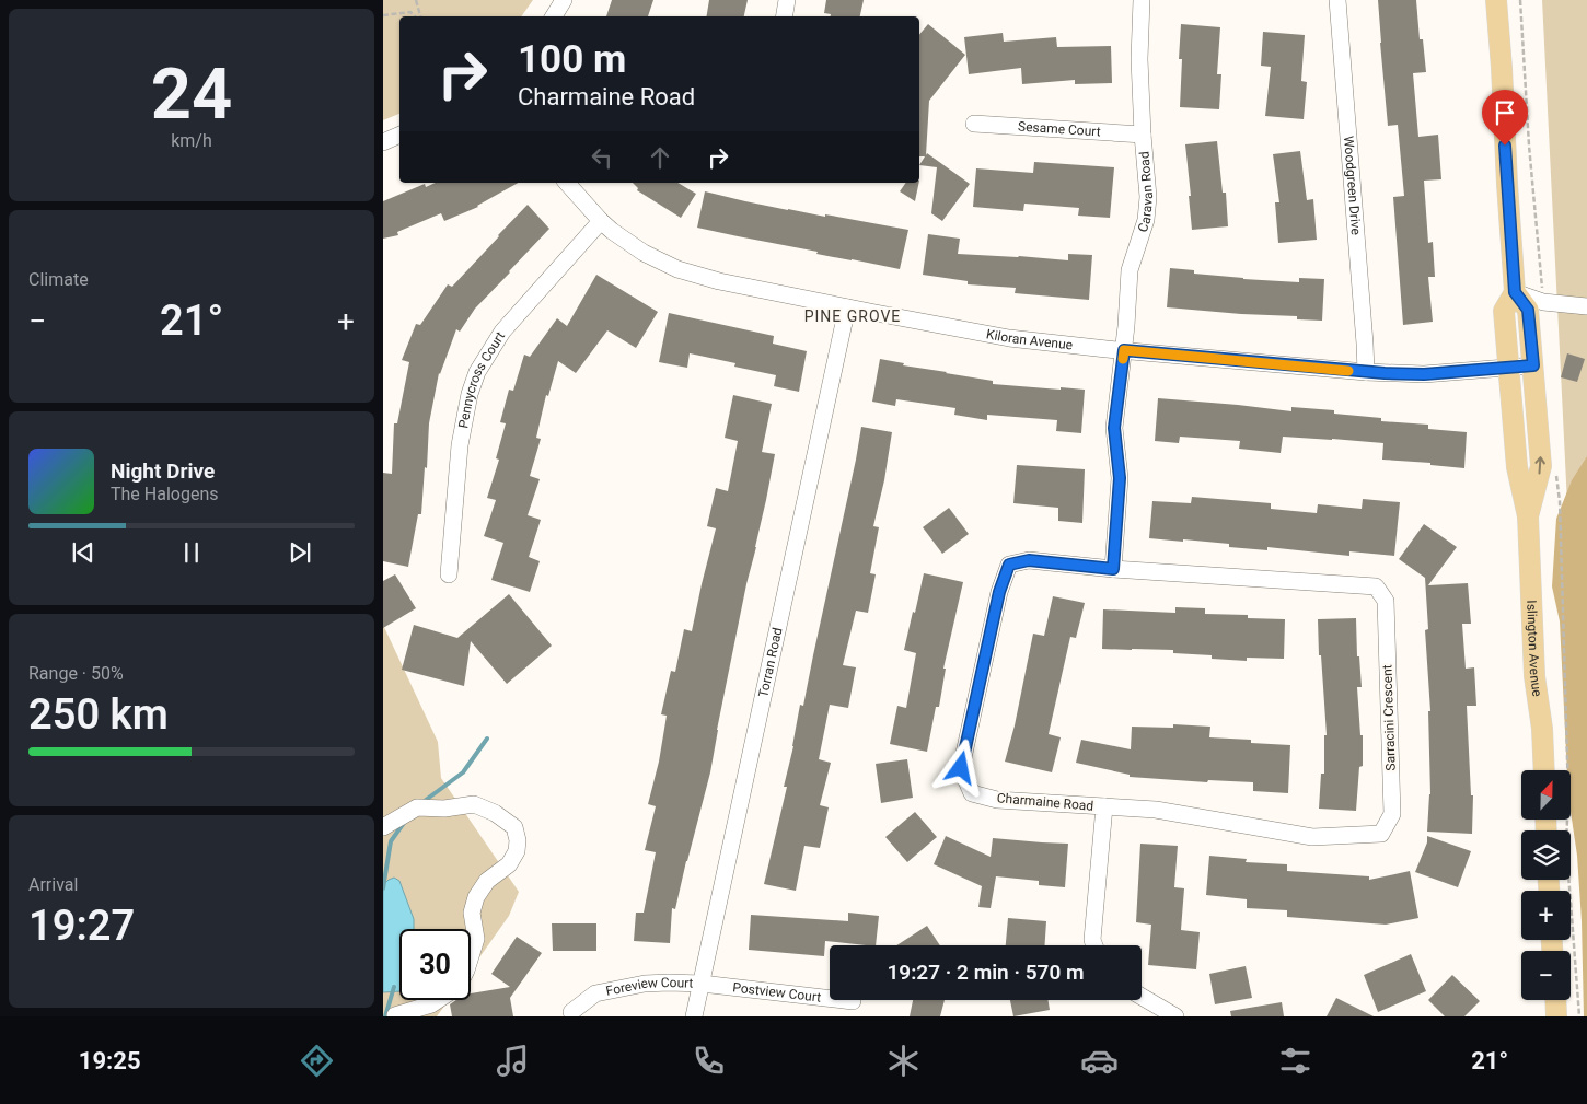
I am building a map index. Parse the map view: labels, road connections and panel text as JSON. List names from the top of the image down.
{
  "streets": {
    "main road": ["Islington Avenue"],
    "street": [
      "Sesame Court",
      "Woodgreen Drive",
      "Caravan Road",
      "Kiloran Avenue",
      "Pennycross Court",
      "Torran Road",
      "Sarracini Crescent",
      "Charmaine Road",
      "Foreview Court",
      "Postview Court"
    ]
  },
  "crossings": [
    ["Sesame Court", "Caravan Road"],
    ["Woodgreen Drive", "Kiloran Avenue"],
    ["Caravan Road", "Kiloran Avenue"],
    ["Kiloran Avenue", "Pennycross Court"],
    ["Kiloran Avenue", "Islington Avenue"],
    ["Kiloran Avenue", "Torran Road"],
    ["Torran Road", "Foreview Court"],
    ["Torran Road", "Postview Court"],
    ["Sarracini Crescent", "Charmaine Road"],
    ["Foreview Court", "Postview Court"]
  ],
  "districts": ["PINE GROVE"],
  "north": "top",
  "page": {
    "tile": [
      ["24", "km/h"],
      "Climate",
      ["Range · 50%", "250 km"],
      ["Arrival", "19:27"]
    ],
    "turn": ["100 m", "Charmaine Road"],
    "heat": ["−", "21°", "+"],
    "song": ["Night Drive", "The Halogens"],
    "map_buttons": ["+", "−"],
    "limit": "30",
    "trip": "19:27 · 2 min · 570 m",
    "tabs": ["19:25", "21°"]
  }
}
